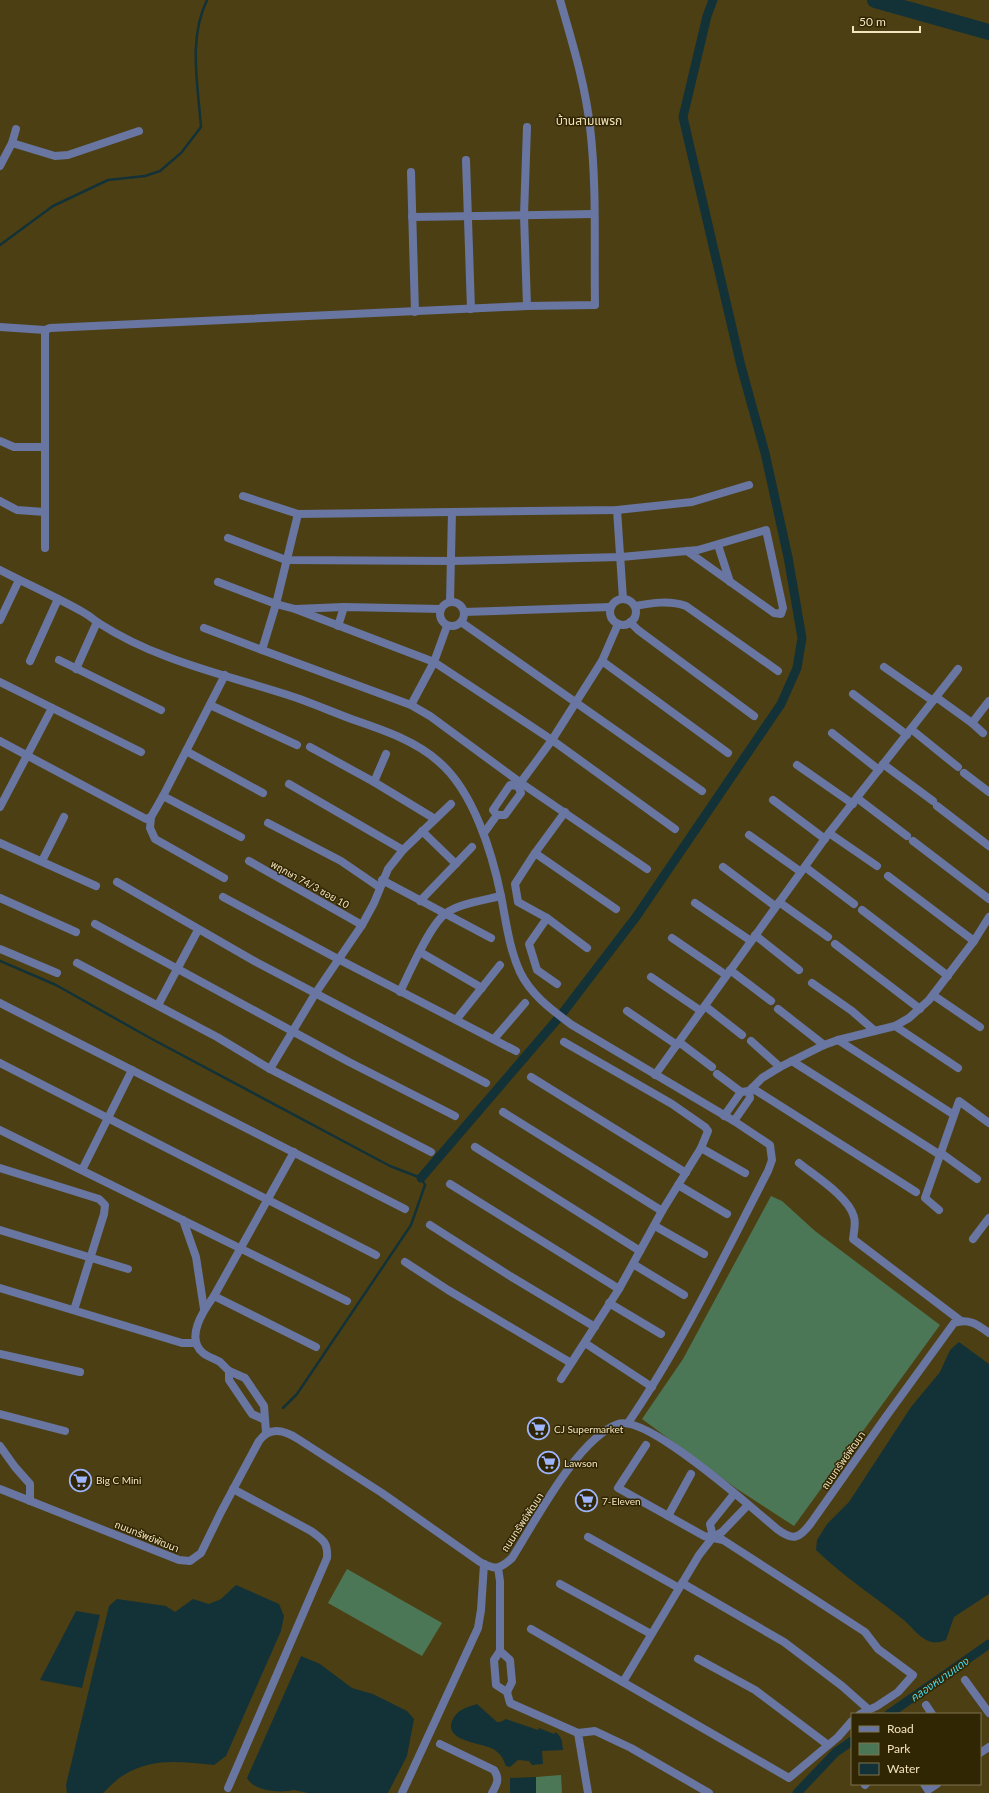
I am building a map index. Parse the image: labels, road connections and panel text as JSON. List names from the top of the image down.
{
  "streets": {
    "street": ["พฤกษา 74/3 ซอย 10", "ถนนทรัพย์พัฒนา"]
  },
  "districts": ["บ้านสามแพรก"],
  "water": ["คลองหนามแดง"],
  "places": {
    "supermarket": [
      "CJ Supermarket",
      "Lawson",
      "Big C Mini",
      "7-Eleven"
    ]
  },
  "legend": ["Road", "Park", "Water"],
  "scale_bar": "50 m"
}
